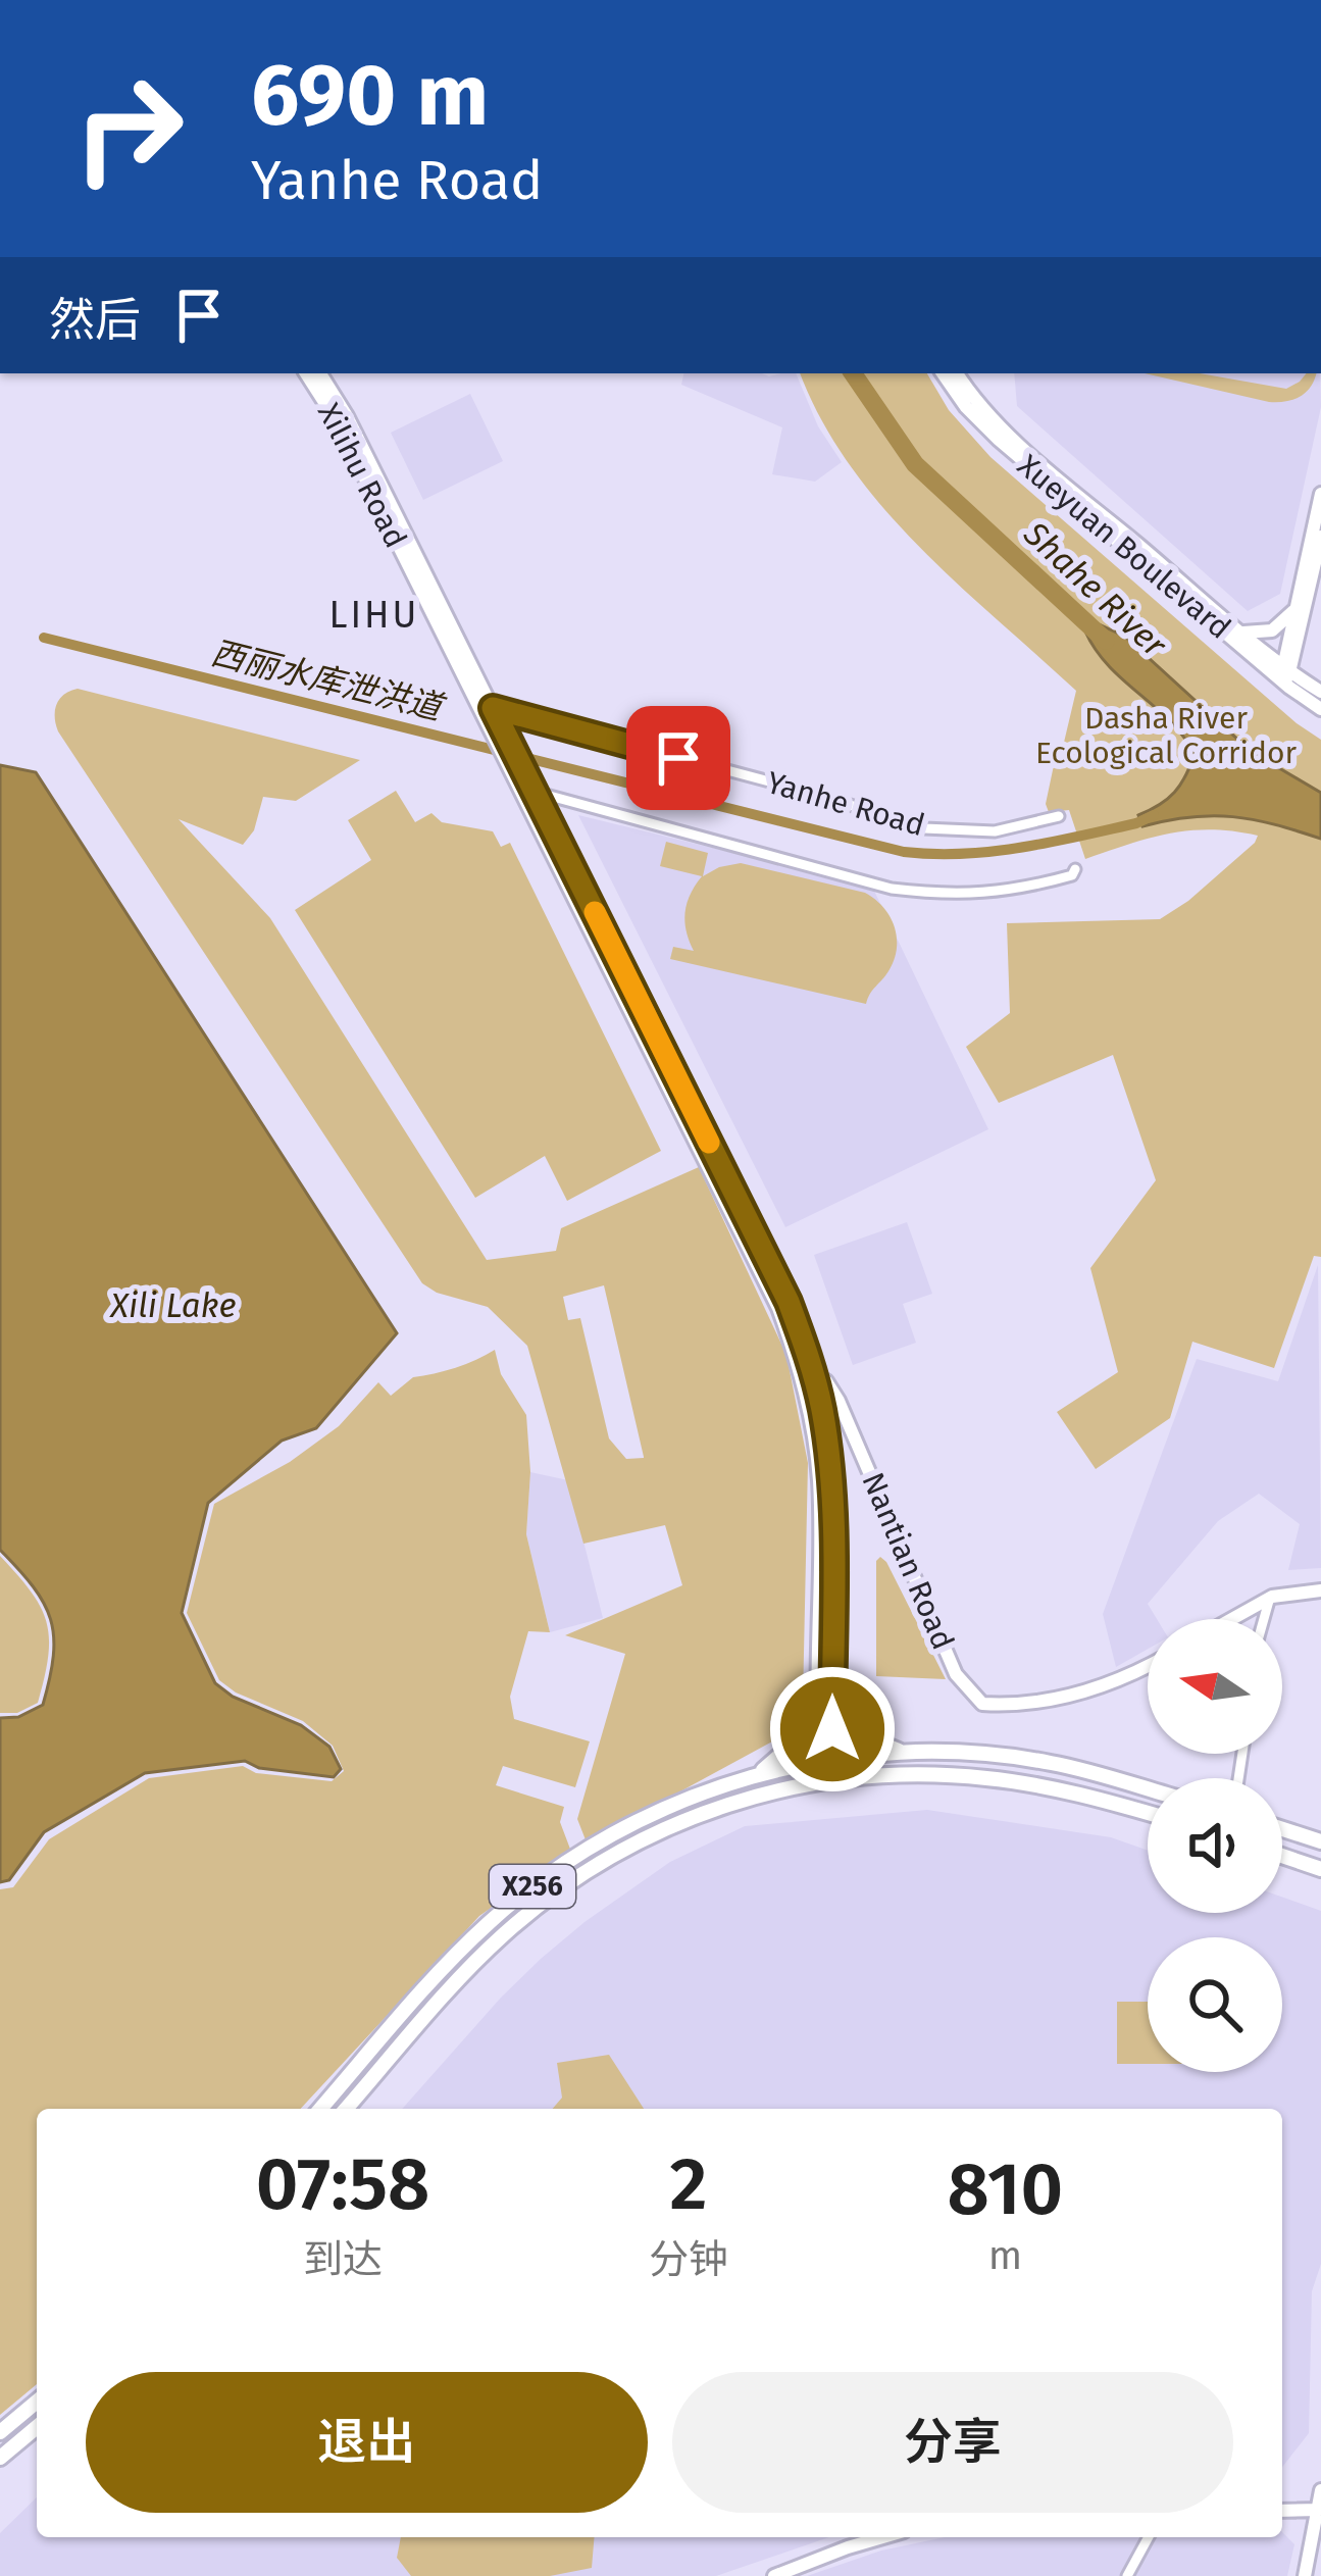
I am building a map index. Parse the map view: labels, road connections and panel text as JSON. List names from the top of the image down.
{
  "streets": {
    "main road": [
      "Xilihu Road",
      "Xueyuan Boulevard",
      "Nantian Road",
      "X256"
    ],
    "street": ["Yanhe Road"]
  },
  "crossings": [
    ["Xilihu Road", "Yanhe Road"]
  ],
  "districts": ["LIHU"],
  "water": ["Shahe River", "西丽水库泄洪道", "Xili Lake"],
  "parks": ["Dasha River Ecological Corridor"],
  "north": "left",
  "page": {
    "turn": ["690 m", "Yanhe Road"],
    "then": "然后",
    "eta": [
      "07:58",
      "到达",
      "2",
      "分钟",
      "810",
      "m"
    ],
    "buttons": ["退出", "分享"]
  }
}
